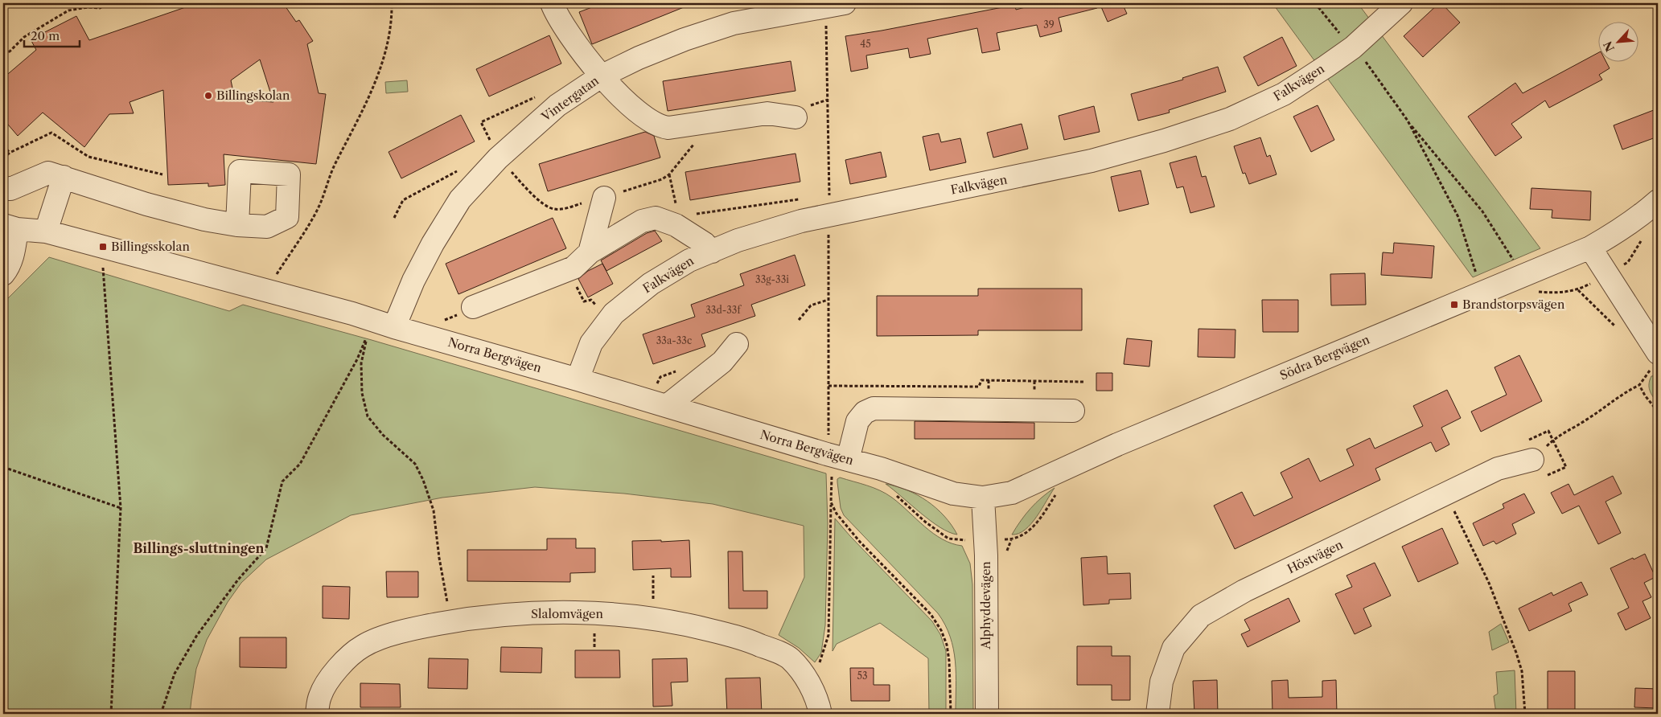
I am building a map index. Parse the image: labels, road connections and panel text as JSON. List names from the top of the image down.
{
  "streets": {
    "street": [
      "Falkvägen",
      "Vintergatan",
      "Norra Bergvägen",
      "Södra Bergvägen",
      "Höstvägen",
      "Alphyddevägen",
      "Slalomvägen"
    ]
  },
  "crossings": [
    ["Falkvägen", "Norra Bergvägen"],
    ["Vintergatan", "Norra Bergvägen"],
    ["Norra Bergvägen", "Södra Bergvägen"],
    ["Norra Bergvägen", "Alphyddevägen"],
    ["Södra Bergvägen", "Alphyddevägen"]
  ],
  "districts": ["Billings-sluttningen"],
  "places": {
    "other": ["Billingskolan"],
    "transit": ["Billingsskolan", "Brandstorpsvägen"]
  },
  "house_numbers": [
    "39",
    "45",
    "33g-33i",
    "33d-33f",
    "33a-33c",
    "53"
  ],
  "scale_bar": "20 m",
  "north": "bottom left"
}
